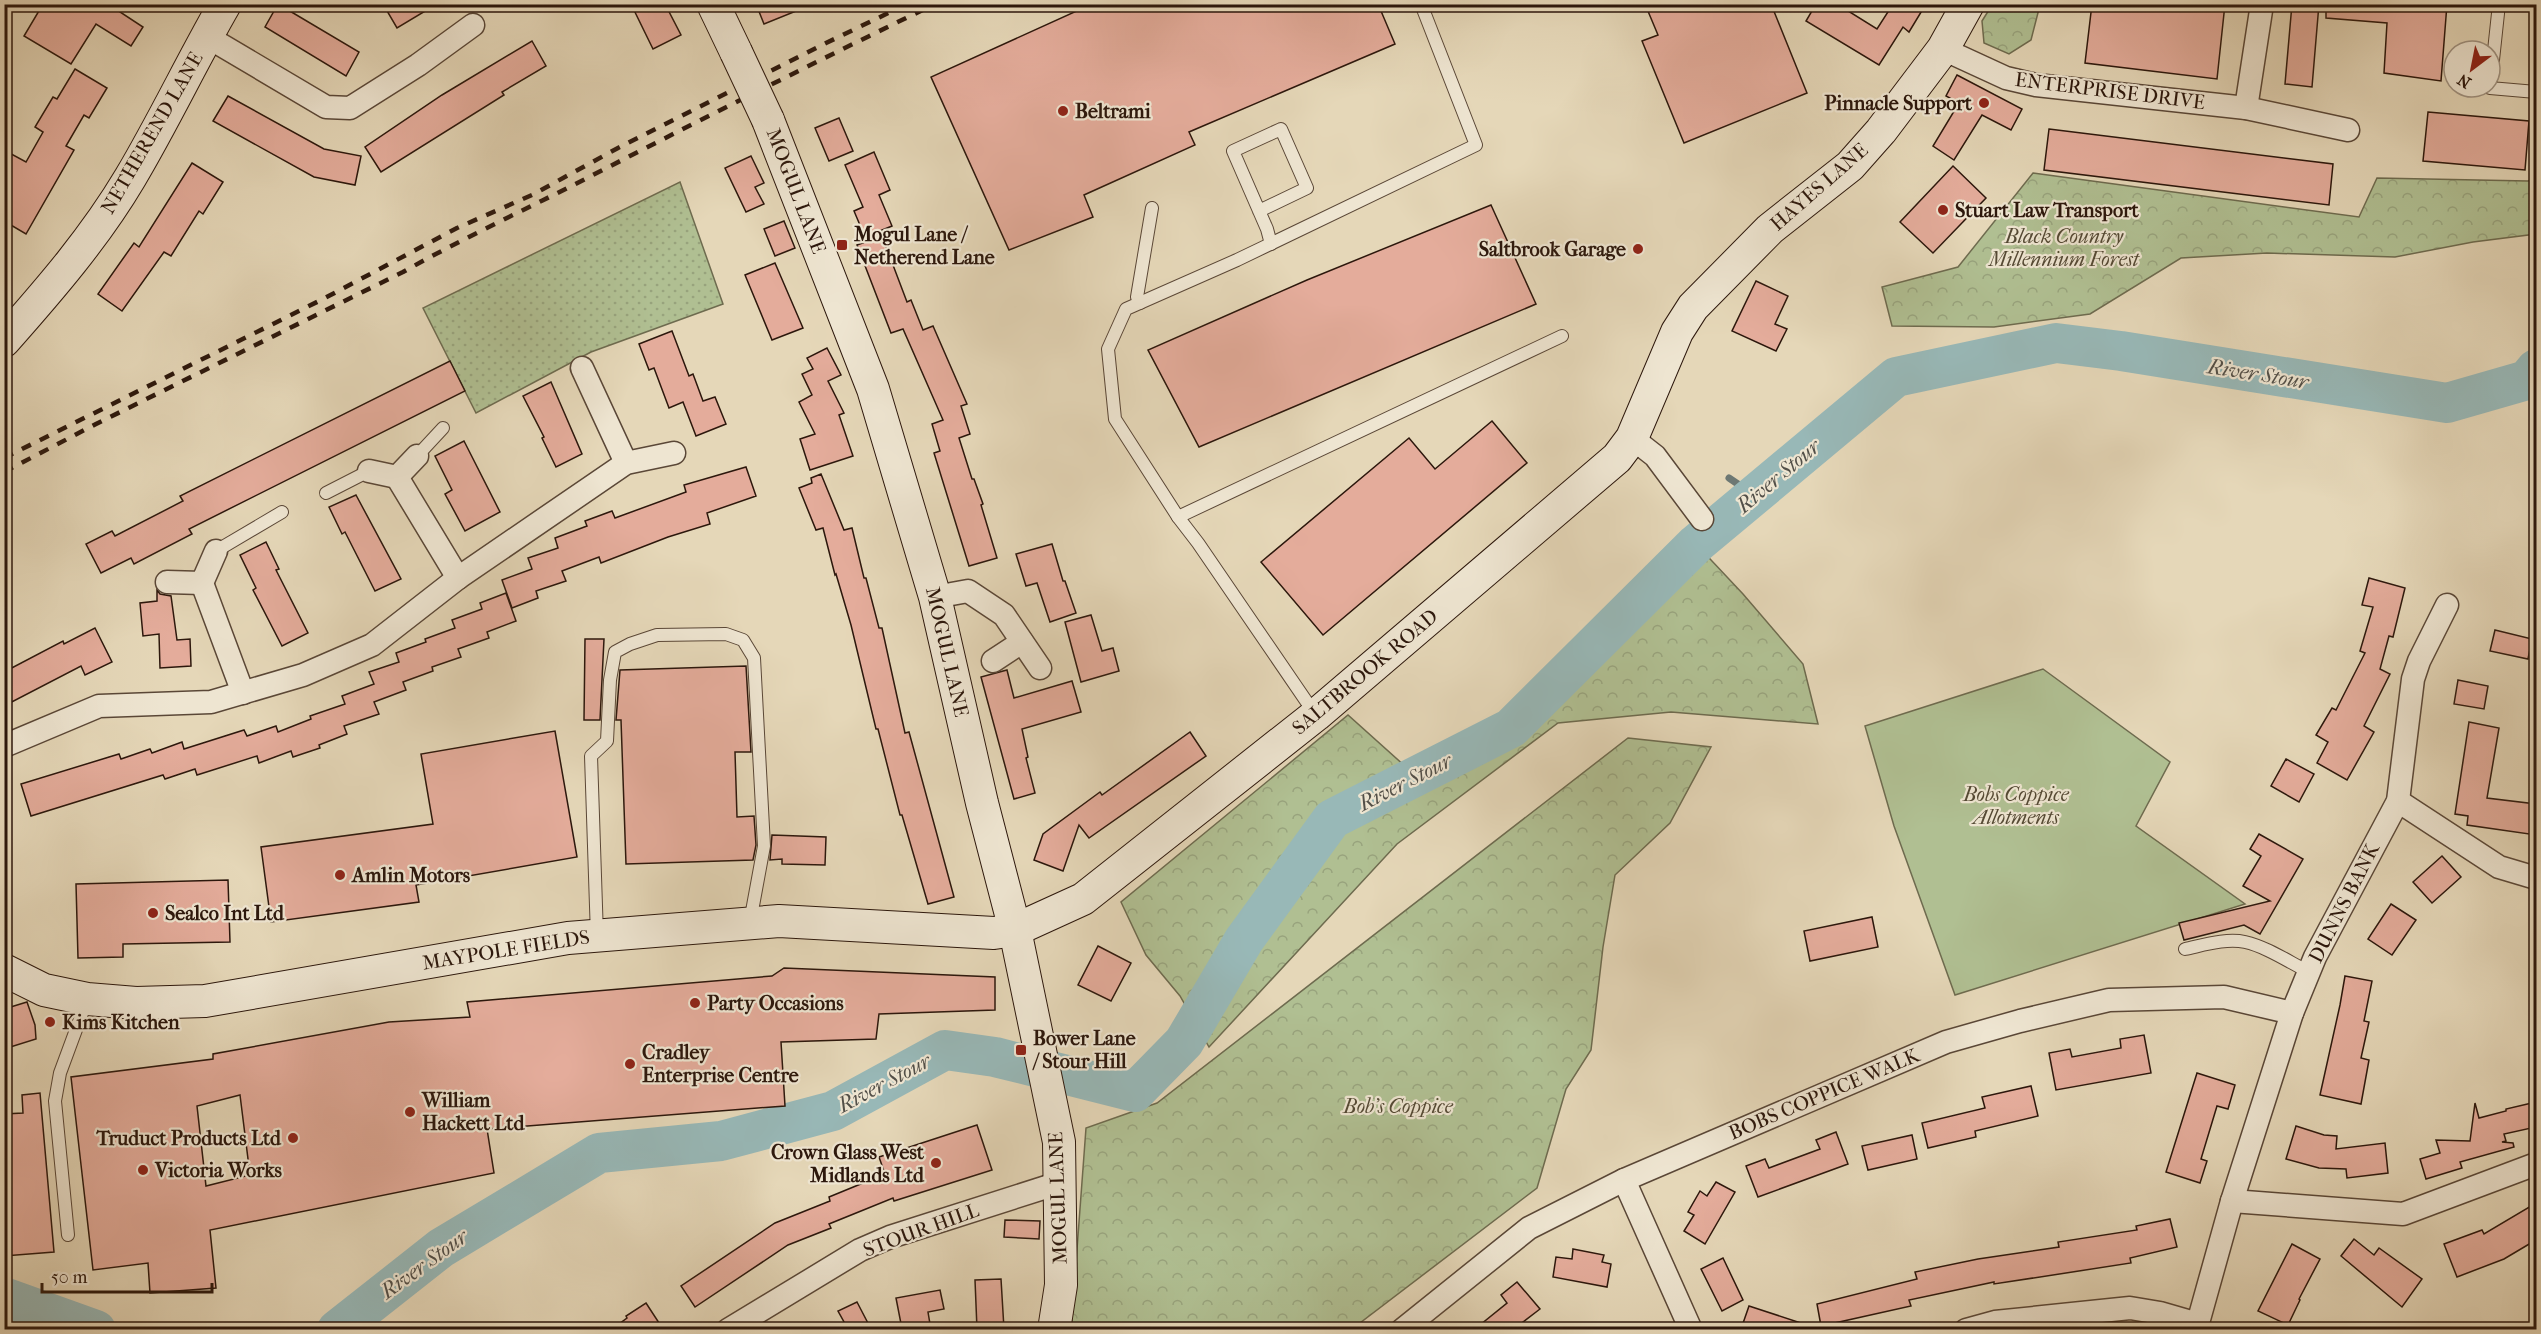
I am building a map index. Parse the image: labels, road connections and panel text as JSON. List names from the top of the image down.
{
  "streets": {
    "street": [
      "ENTERPRISE DRIVE",
      "NETHEREND LANE",
      "HAYES LANE",
      "MOGUL LANE",
      "SALTBROOK ROAD",
      "DUNNS BANK",
      "MAYPOLE FIELDS",
      "BOBS COPPICE WALK",
      "STOUR HILL"
    ]
  },
  "crossings": [
    ["ENTERPRISE DRIVE", "HAYES LANE"],
    ["HAYES LANE", "SALTBROOK ROAD"],
    ["MOGUL LANE", "SALTBROOK ROAD"],
    ["MOGUL LANE", "MAYPOLE FIELDS"],
    ["MOGUL LANE", "STOUR HILL"],
    ["SALTBROOK ROAD", "MAYPOLE FIELDS"],
    ["DUNNS BANK", "BOBS COPPICE WALK"]
  ],
  "water": ["River Stour"],
  "parks": ["Black Country Millennium Forest", "Bobs Coppice Allotments", "Bob's Coppice"],
  "places": {
    "other": [
      "Pinnacle Support",
      "Beltrami",
      "Stuart Law Transport",
      "Saltbrook Garage",
      "Amlin Motors",
      "Sealco Int Ltd",
      "Party Occasions",
      "Kims Kitchen",
      "Cradley Enterprise Centre",
      "William Hackett Ltd",
      "Truduct Products Ltd",
      "Crown Glass West Midlands Ltd",
      "Victoria Works"
    ],
    "transit": ["Mogul Lane / Netherend Lane", "Bower Lane / Stour Hill"]
  },
  "scale_bar": "50 m",
  "north": "bottom left"
}
